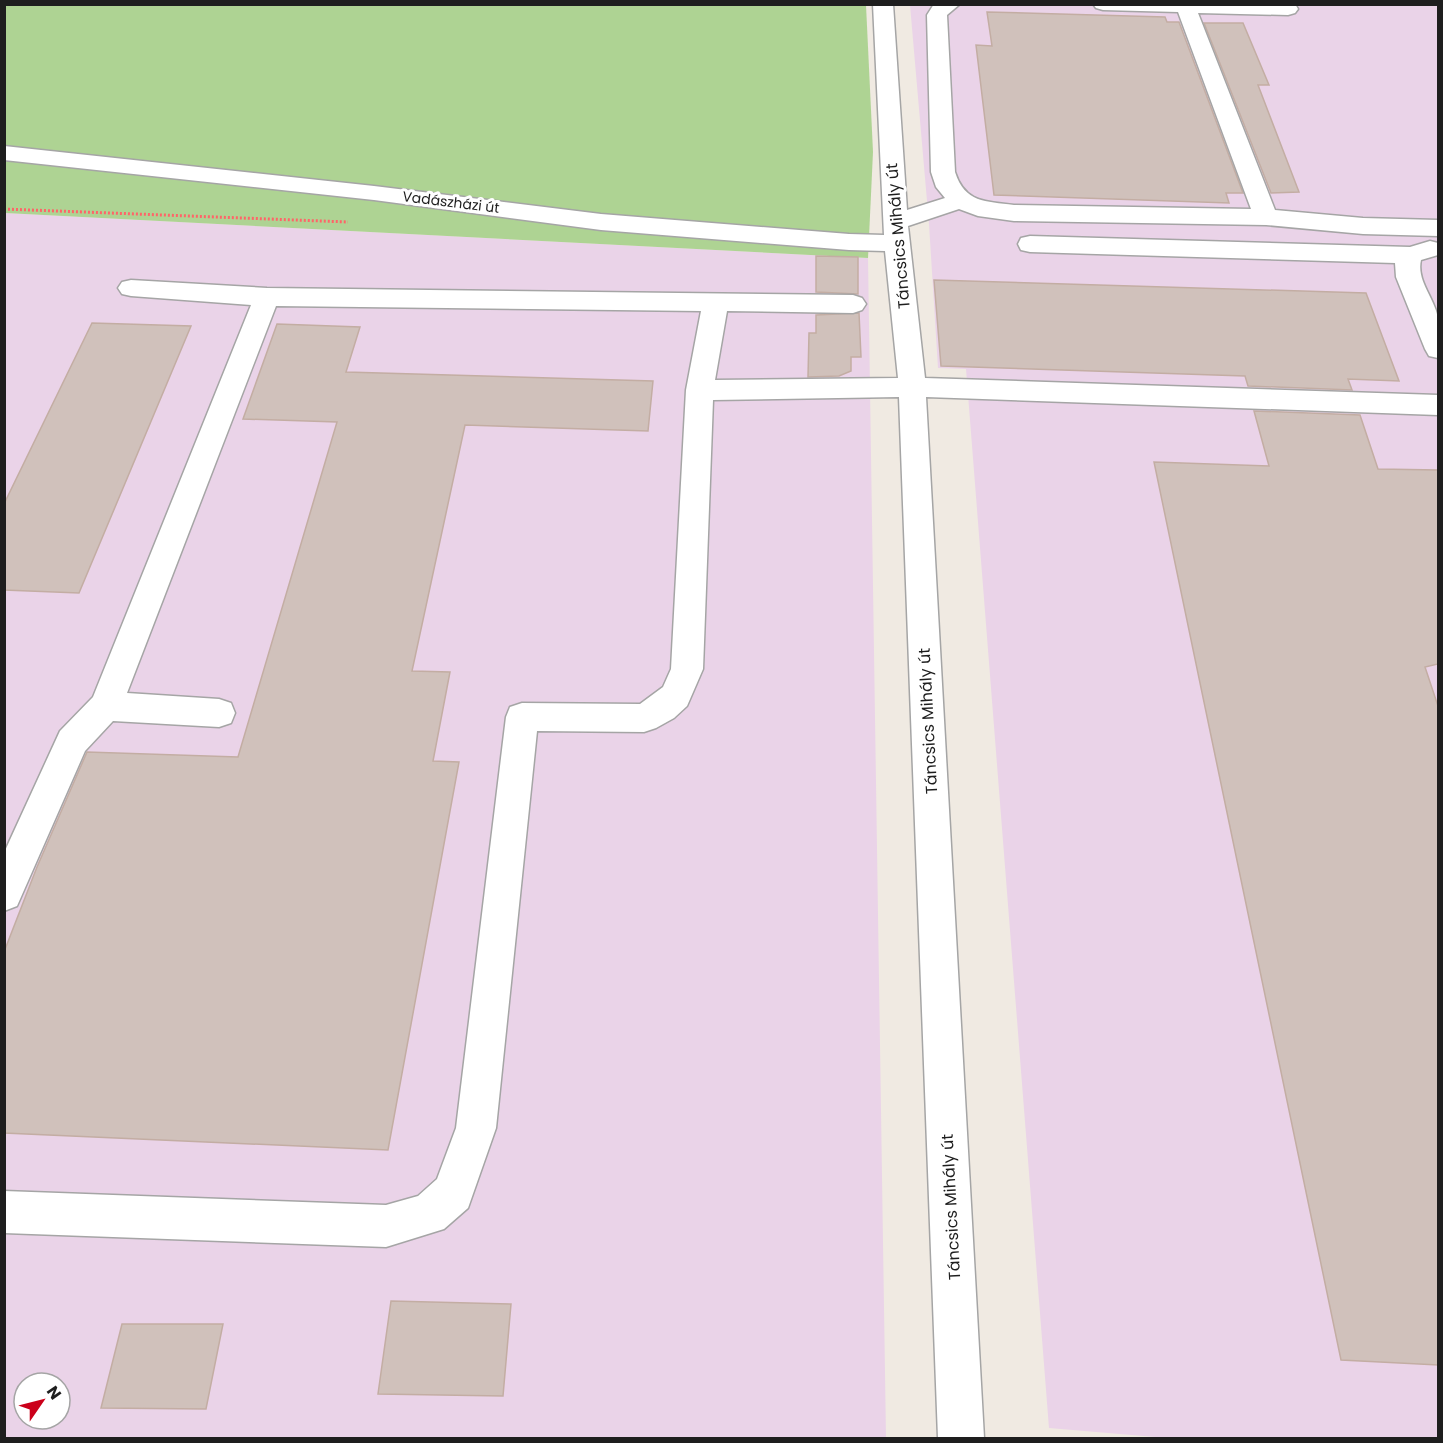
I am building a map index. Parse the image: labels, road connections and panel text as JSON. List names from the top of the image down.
{
  "streets": {
    "street": ["Vadászházi út", "Táncsics Mihály út"]
  },
  "crossings": [
    ["Vadászházi út", "Táncsics Mihály út"]
  ],
  "north": "top right"
}
